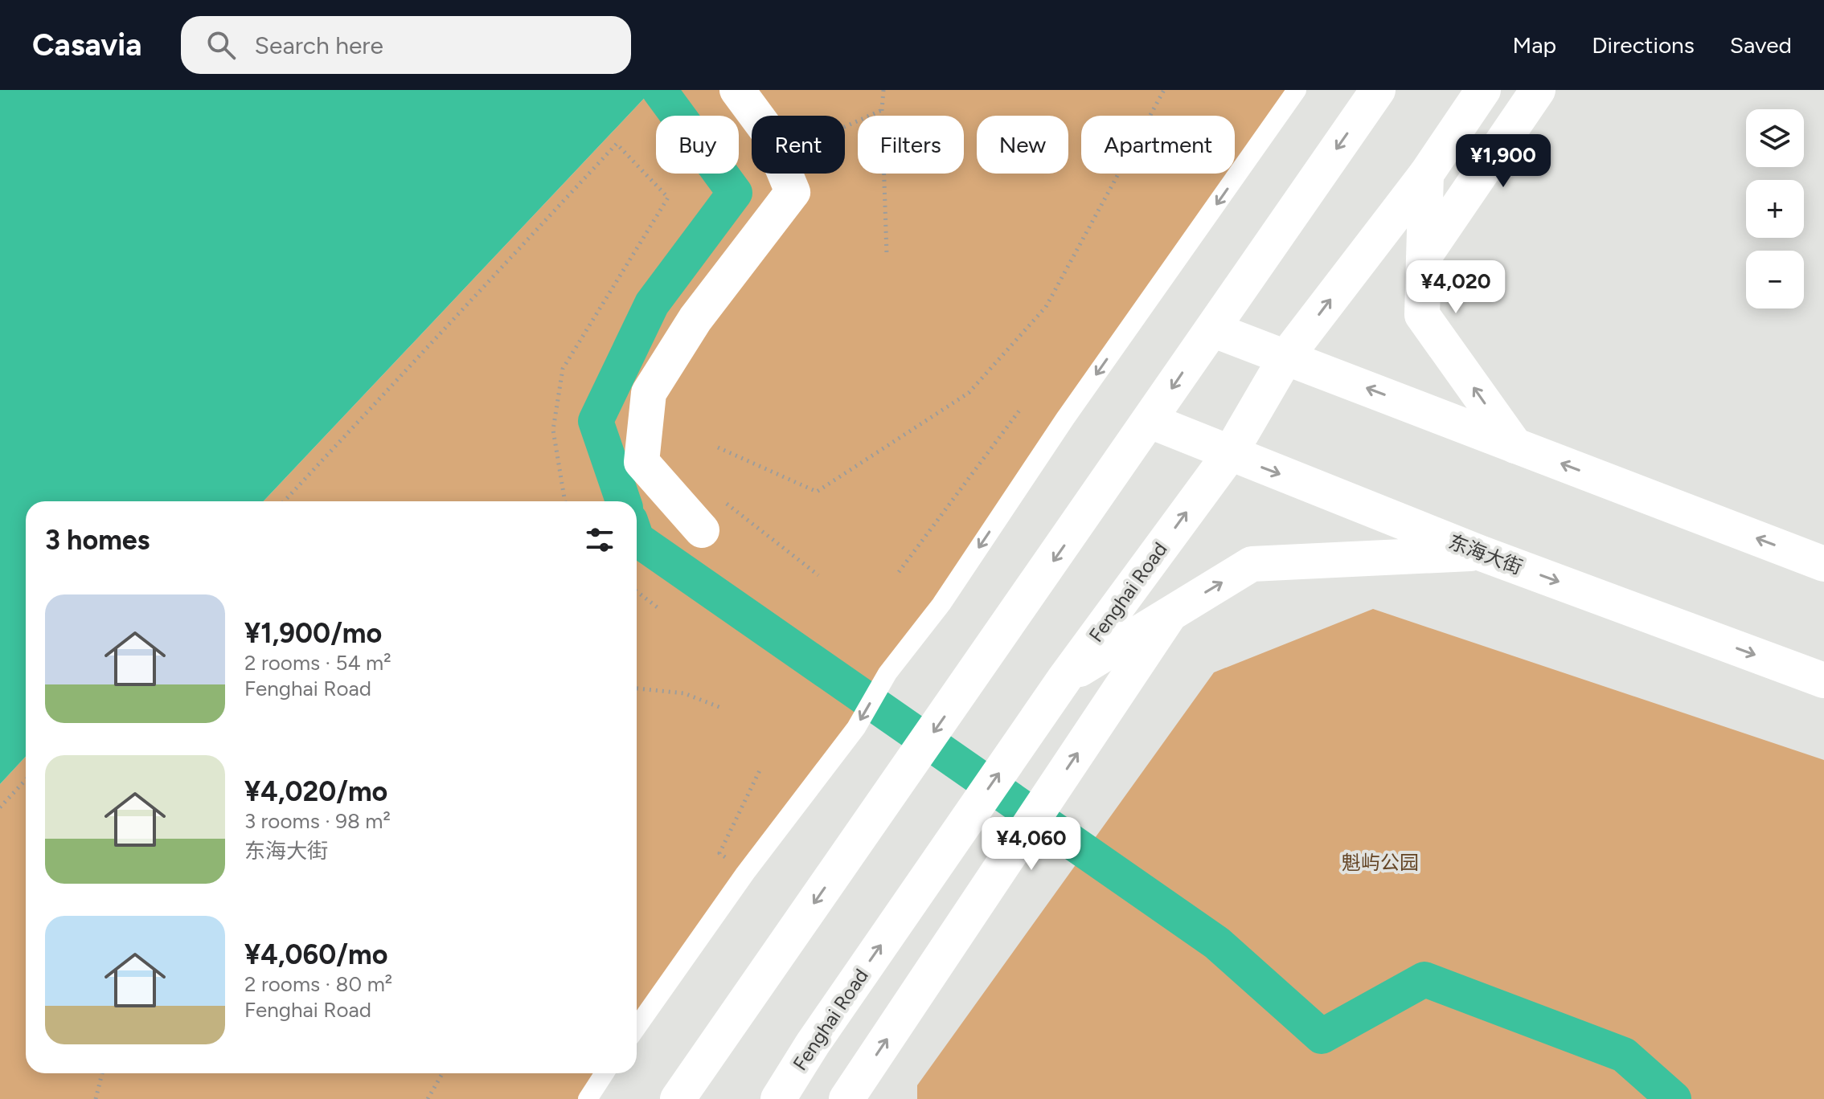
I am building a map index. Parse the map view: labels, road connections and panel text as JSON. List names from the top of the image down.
{
  "streets": {
    "main road": ["东海大街", "Fenghai Road"]
  },
  "crossings": [
    ["东海大街", "Fenghai Road"]
  ],
  "parks": ["魁屿公园"],
  "page": {
    "header": "Casavia",
    "search": "Search here",
    "nav": ["Map", "Directions", "Saved"],
    "map_buttons": ["+", "−"],
    "chip": [
      "Buy",
      "Rent",
      "Filters",
      "New",
      "Apartment"
    ],
    "price": ["¥1,900", "¥4,020", "¥4,060"],
    "heading": "3 homes",
    "list": [
      {
        "name": "¥1,900/mo",
        "note": "2 rooms · 54 m² · Fenghai Road"
      },
      {
        "name": "¥4,020/mo",
        "note": "3 rooms · 98 m² · 东海大街"
      },
      {
        "name": "¥4,060/mo",
        "note": "2 rooms · 80 m² · Fenghai Road"
      }
    ]
  }
}
